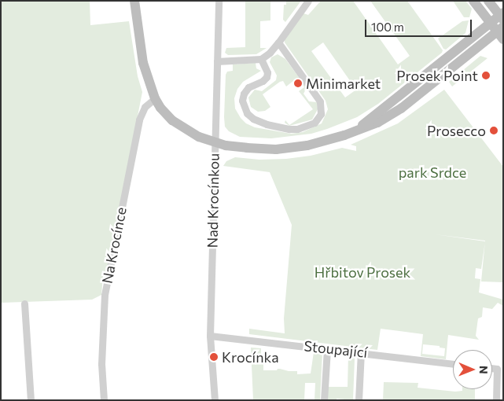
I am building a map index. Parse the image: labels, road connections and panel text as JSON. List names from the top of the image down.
{
  "streets": {
    "street": ["Nad Krocínkou", "Na Krocínce", "Stoupající"]
  },
  "crossings": [
    ["Nad Krocínkou", "Stoupající"]
  ],
  "parks": ["park Srdce", "Hřbitov Prosek"],
  "places": [
    "Prosek Point",
    "Minimarket",
    "Prosecco",
    "Krocínka"
  ],
  "scale_bar": "100 m",
  "north": "right"
}
